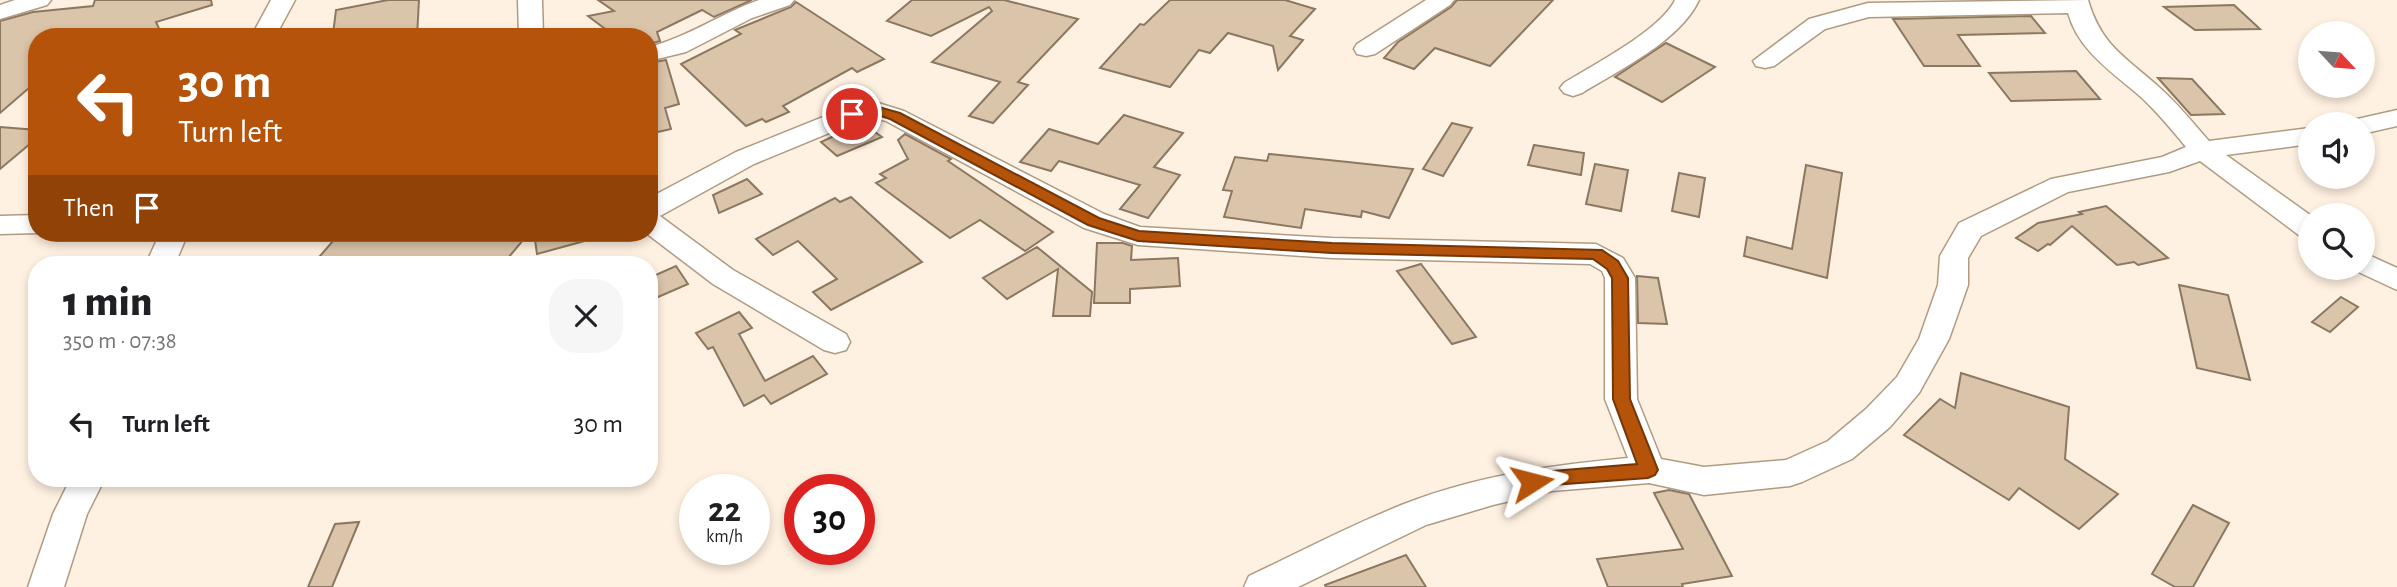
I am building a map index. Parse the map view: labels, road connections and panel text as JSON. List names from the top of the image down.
{
  "north": "bottom right",
  "page": {
    "turn": ["30 m", "Turn left"],
    "then": "Then",
    "heading": ["1 min", "350 m · 07:38"],
    "list": [
      {
        "name": "Turn left",
        "value": "30 m"
      }
    ],
    "speed": "22 km/h",
    "limit": "30"
  }
}
